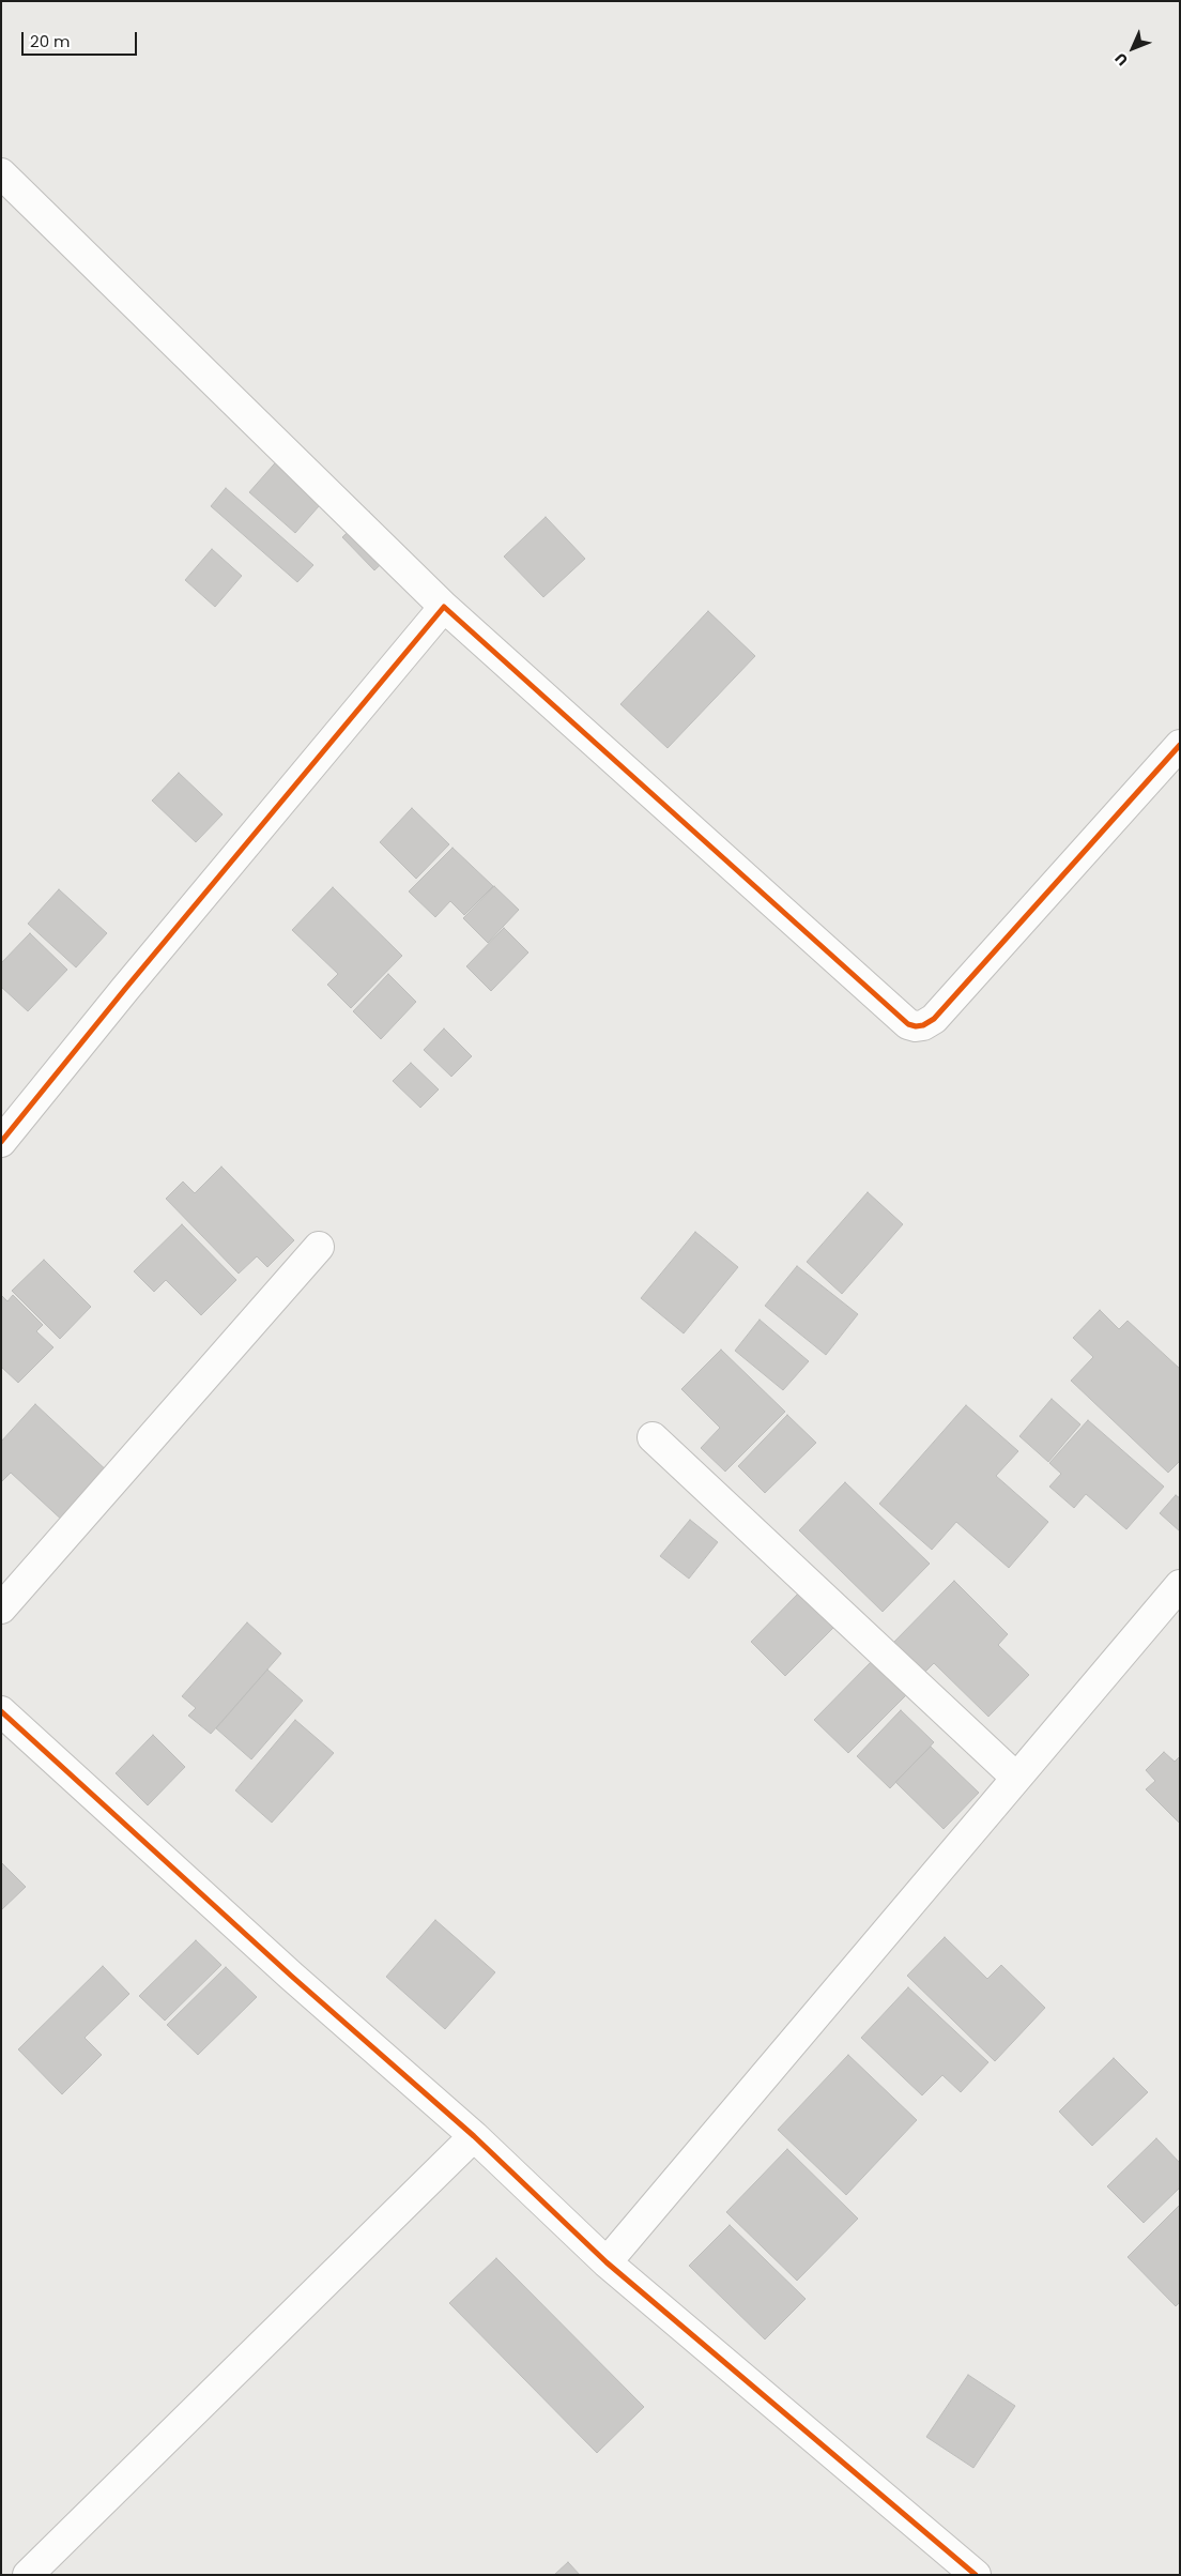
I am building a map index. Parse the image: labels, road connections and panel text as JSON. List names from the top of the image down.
{
  "scale_bar": "20 m",
  "north": "bottom left"
}
